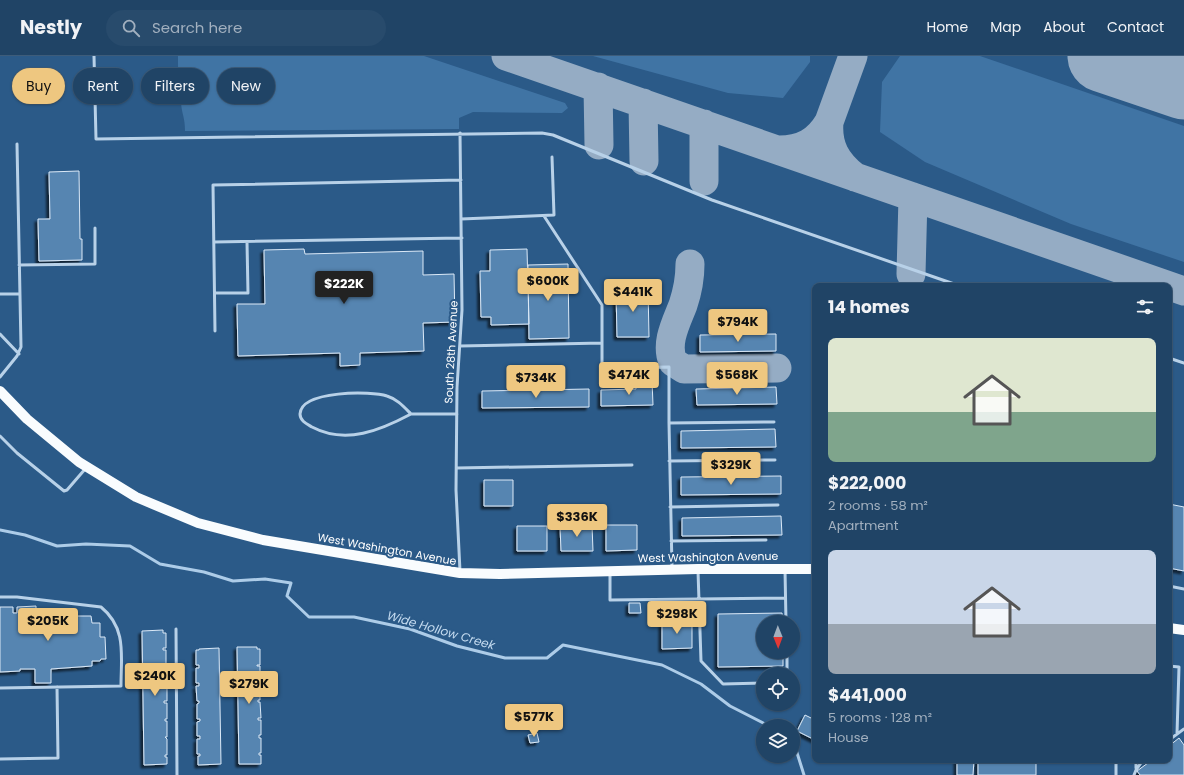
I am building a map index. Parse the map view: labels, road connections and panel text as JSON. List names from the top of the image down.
{
  "streets": {
    "main road": ["West Washington Avenue"],
    "lane": ["South 28th Avenue"]
  },
  "crossings": [
    ["South 28th Avenue", "West Washington Avenue"]
  ],
  "water": ["Wide Hollow Creek"],
  "north": "bottom",
  "page": {
    "header": "Nestly",
    "search": "Search here",
    "nav": [
      "Home",
      "Map",
      "About",
      "Contact"
    ],
    "chip": [
      "Buy",
      "Rent",
      "Filters",
      "New"
    ],
    "price": [
      "$600K",
      "$222K",
      "$441K",
      "$794K",
      "$474K",
      "$568K",
      "$734K",
      "$329K",
      "$336K",
      "$298K",
      "$205K",
      "$240K",
      "$279K",
      "$577K"
    ],
    "heading": "14 homes",
    "list": [
      {
        "name": "$222,000",
        "note": "2 rooms · 58 m² · Apartment"
      },
      {
        "name": "$441,000",
        "note": "5 rooms · 128 m² · House"
      }
    ]
  }
}
